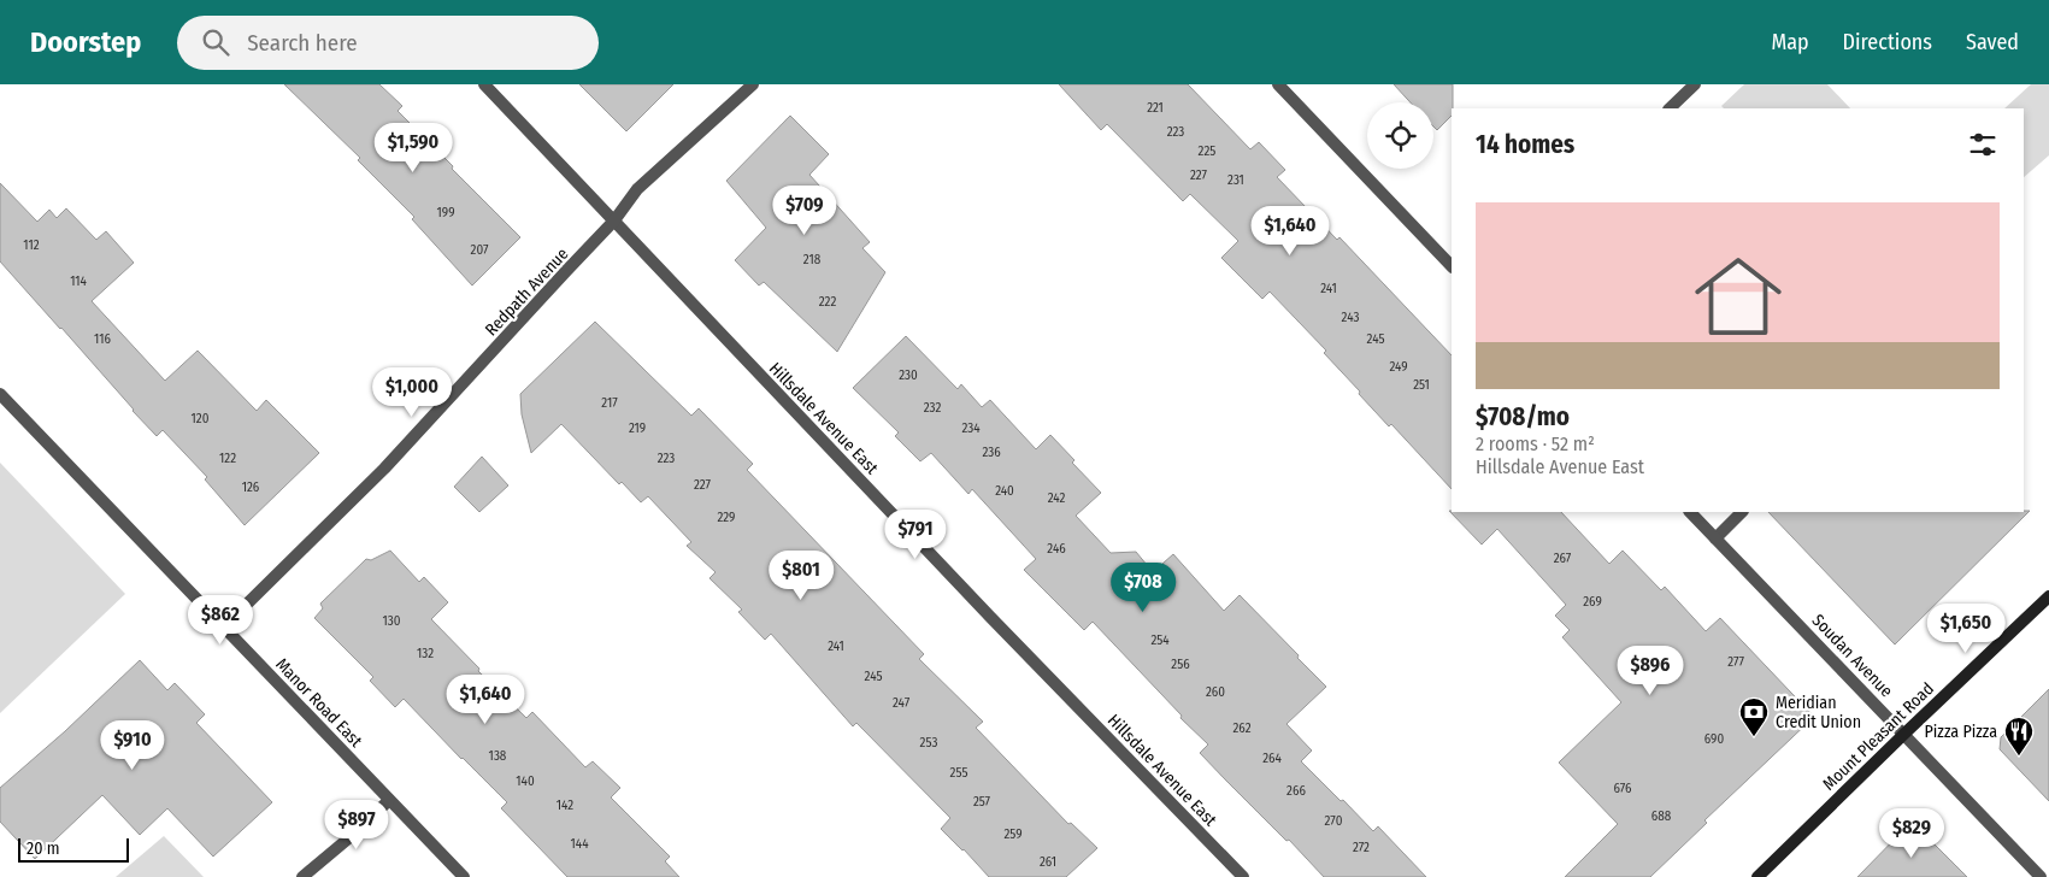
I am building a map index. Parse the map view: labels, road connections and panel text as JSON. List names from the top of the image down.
{
  "streets": {
    "main road": ["Mount Pleasant Road"],
    "street": [
      "Redpath Avenue",
      "Hillsdale Avenue East",
      "Soudan Avenue",
      "Manor Road East"
    ]
  },
  "crossings": [
    ["Redpath Avenue", "Hillsdale Avenue East"],
    ["Redpath Avenue", "Manor Road East"],
    ["Soudan Avenue", "Mount Pleasant Road"]
  ],
  "places": {
    "bank": ["Meridian Credit Union"],
    "restaurant": ["Pizza Pizza"]
  },
  "house_numbers": [
    "221",
    "223",
    "225",
    "227",
    "231",
    "199",
    "112",
    "207",
    "218",
    "114",
    "241",
    "222",
    "243",
    "116",
    "245",
    "249",
    "230",
    "251",
    "217",
    "232",
    "120",
    "219",
    "234",
    "236",
    "122",
    "223",
    "227",
    "126",
    "240",
    "242",
    "229",
    "246",
    "267",
    "269",
    "130",
    "254",
    "241",
    "132",
    "277",
    "256",
    "245",
    "260",
    "247",
    "262",
    "690",
    "253",
    "138",
    "264",
    "255",
    "140",
    "676",
    "266",
    "257",
    "142",
    "688",
    "270",
    "259",
    "144",
    "272",
    "261"
  ],
  "scale_bar": "20 m",
  "page": {
    "header": "Doorstep",
    "search": "Search here",
    "nav": ["Map", "Directions", "Saved"],
    "heading": "14 homes",
    "price": [
      "$1,590",
      "$709",
      "$1,640",
      "$1,000",
      "$791",
      "$801",
      "$708",
      "$862",
      "$1,650",
      "$896",
      "$1,640",
      "$910",
      "$897",
      "$829"
    ],
    "list": [
      {
        "name": "$708/mo",
        "note": "2 rooms · 52 m² · Hillsdale Avenue East"
      }
    ],
    "scale": "20 m"
  }
}
